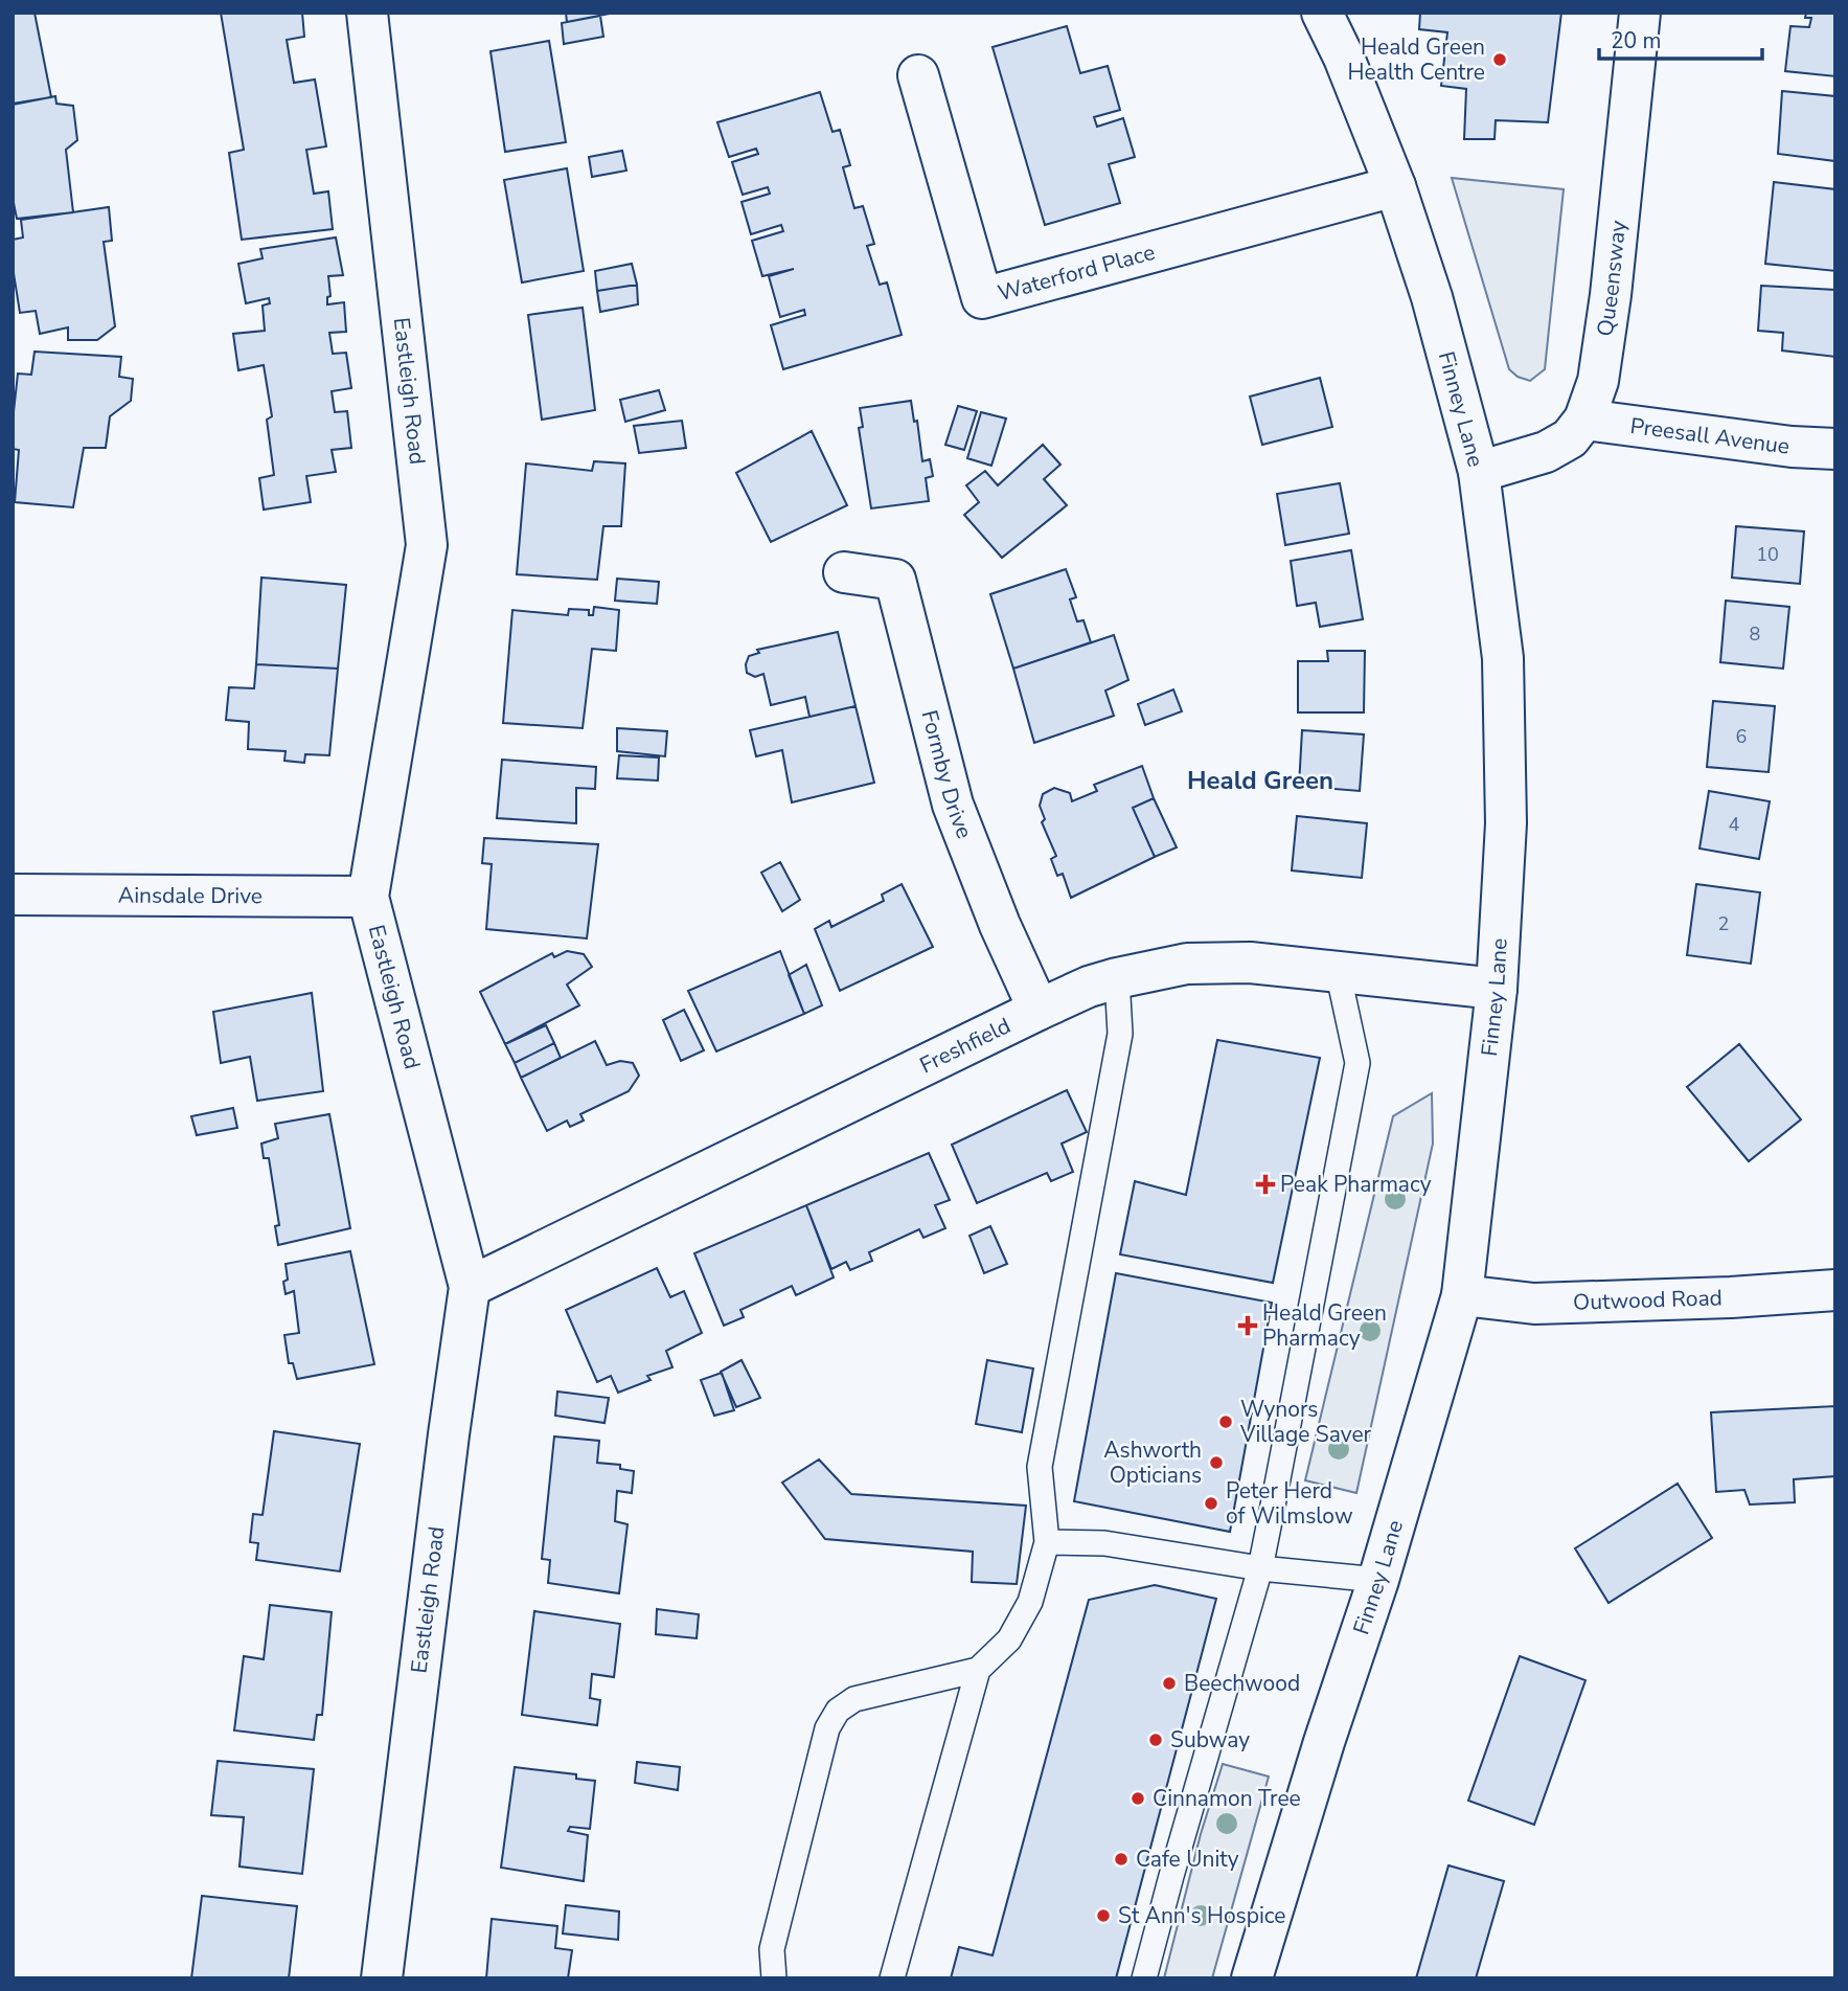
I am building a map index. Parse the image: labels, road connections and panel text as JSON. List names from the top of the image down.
{
  "streets": {
    "street": [
      "Waterford Place",
      "Queensway",
      "Eastleigh Road",
      "Finney Lane",
      "Preesall Avenue",
      "Formby Drive",
      "Ainsdale Drive",
      "Freshfield",
      "Outwood Road"
    ]
  },
  "crossings": [
    ["Waterford Place", "Finney Lane"],
    ["Queensway", "Finney Lane"],
    ["Queensway", "Preesall Avenue"],
    ["Eastleigh Road", "Ainsdale Drive"],
    ["Eastleigh Road", "Freshfield"],
    ["Finney Lane", "Freshfield"],
    ["Finney Lane", "Outwood Road"],
    ["Formby Drive", "Freshfield"]
  ],
  "districts": ["Heald Green"],
  "places": {
    "other": [
      "Heald Green Health Centre",
      "Wynors Village Saver",
      "Ashworth Opticians",
      "Peter Herd of Wilmslow",
      "Beechwood",
      "Subway",
      "Cinnamon Tree",
      "Cafe Unity",
      "St Ann's Hospice"
    ],
    "health": ["Peak Pharmacy", "Heald Green Pharmacy"]
  },
  "house_numbers": [
    "10",
    "8",
    "6",
    "4",
    "2"
  ],
  "scale_bar": "20 m"
}
